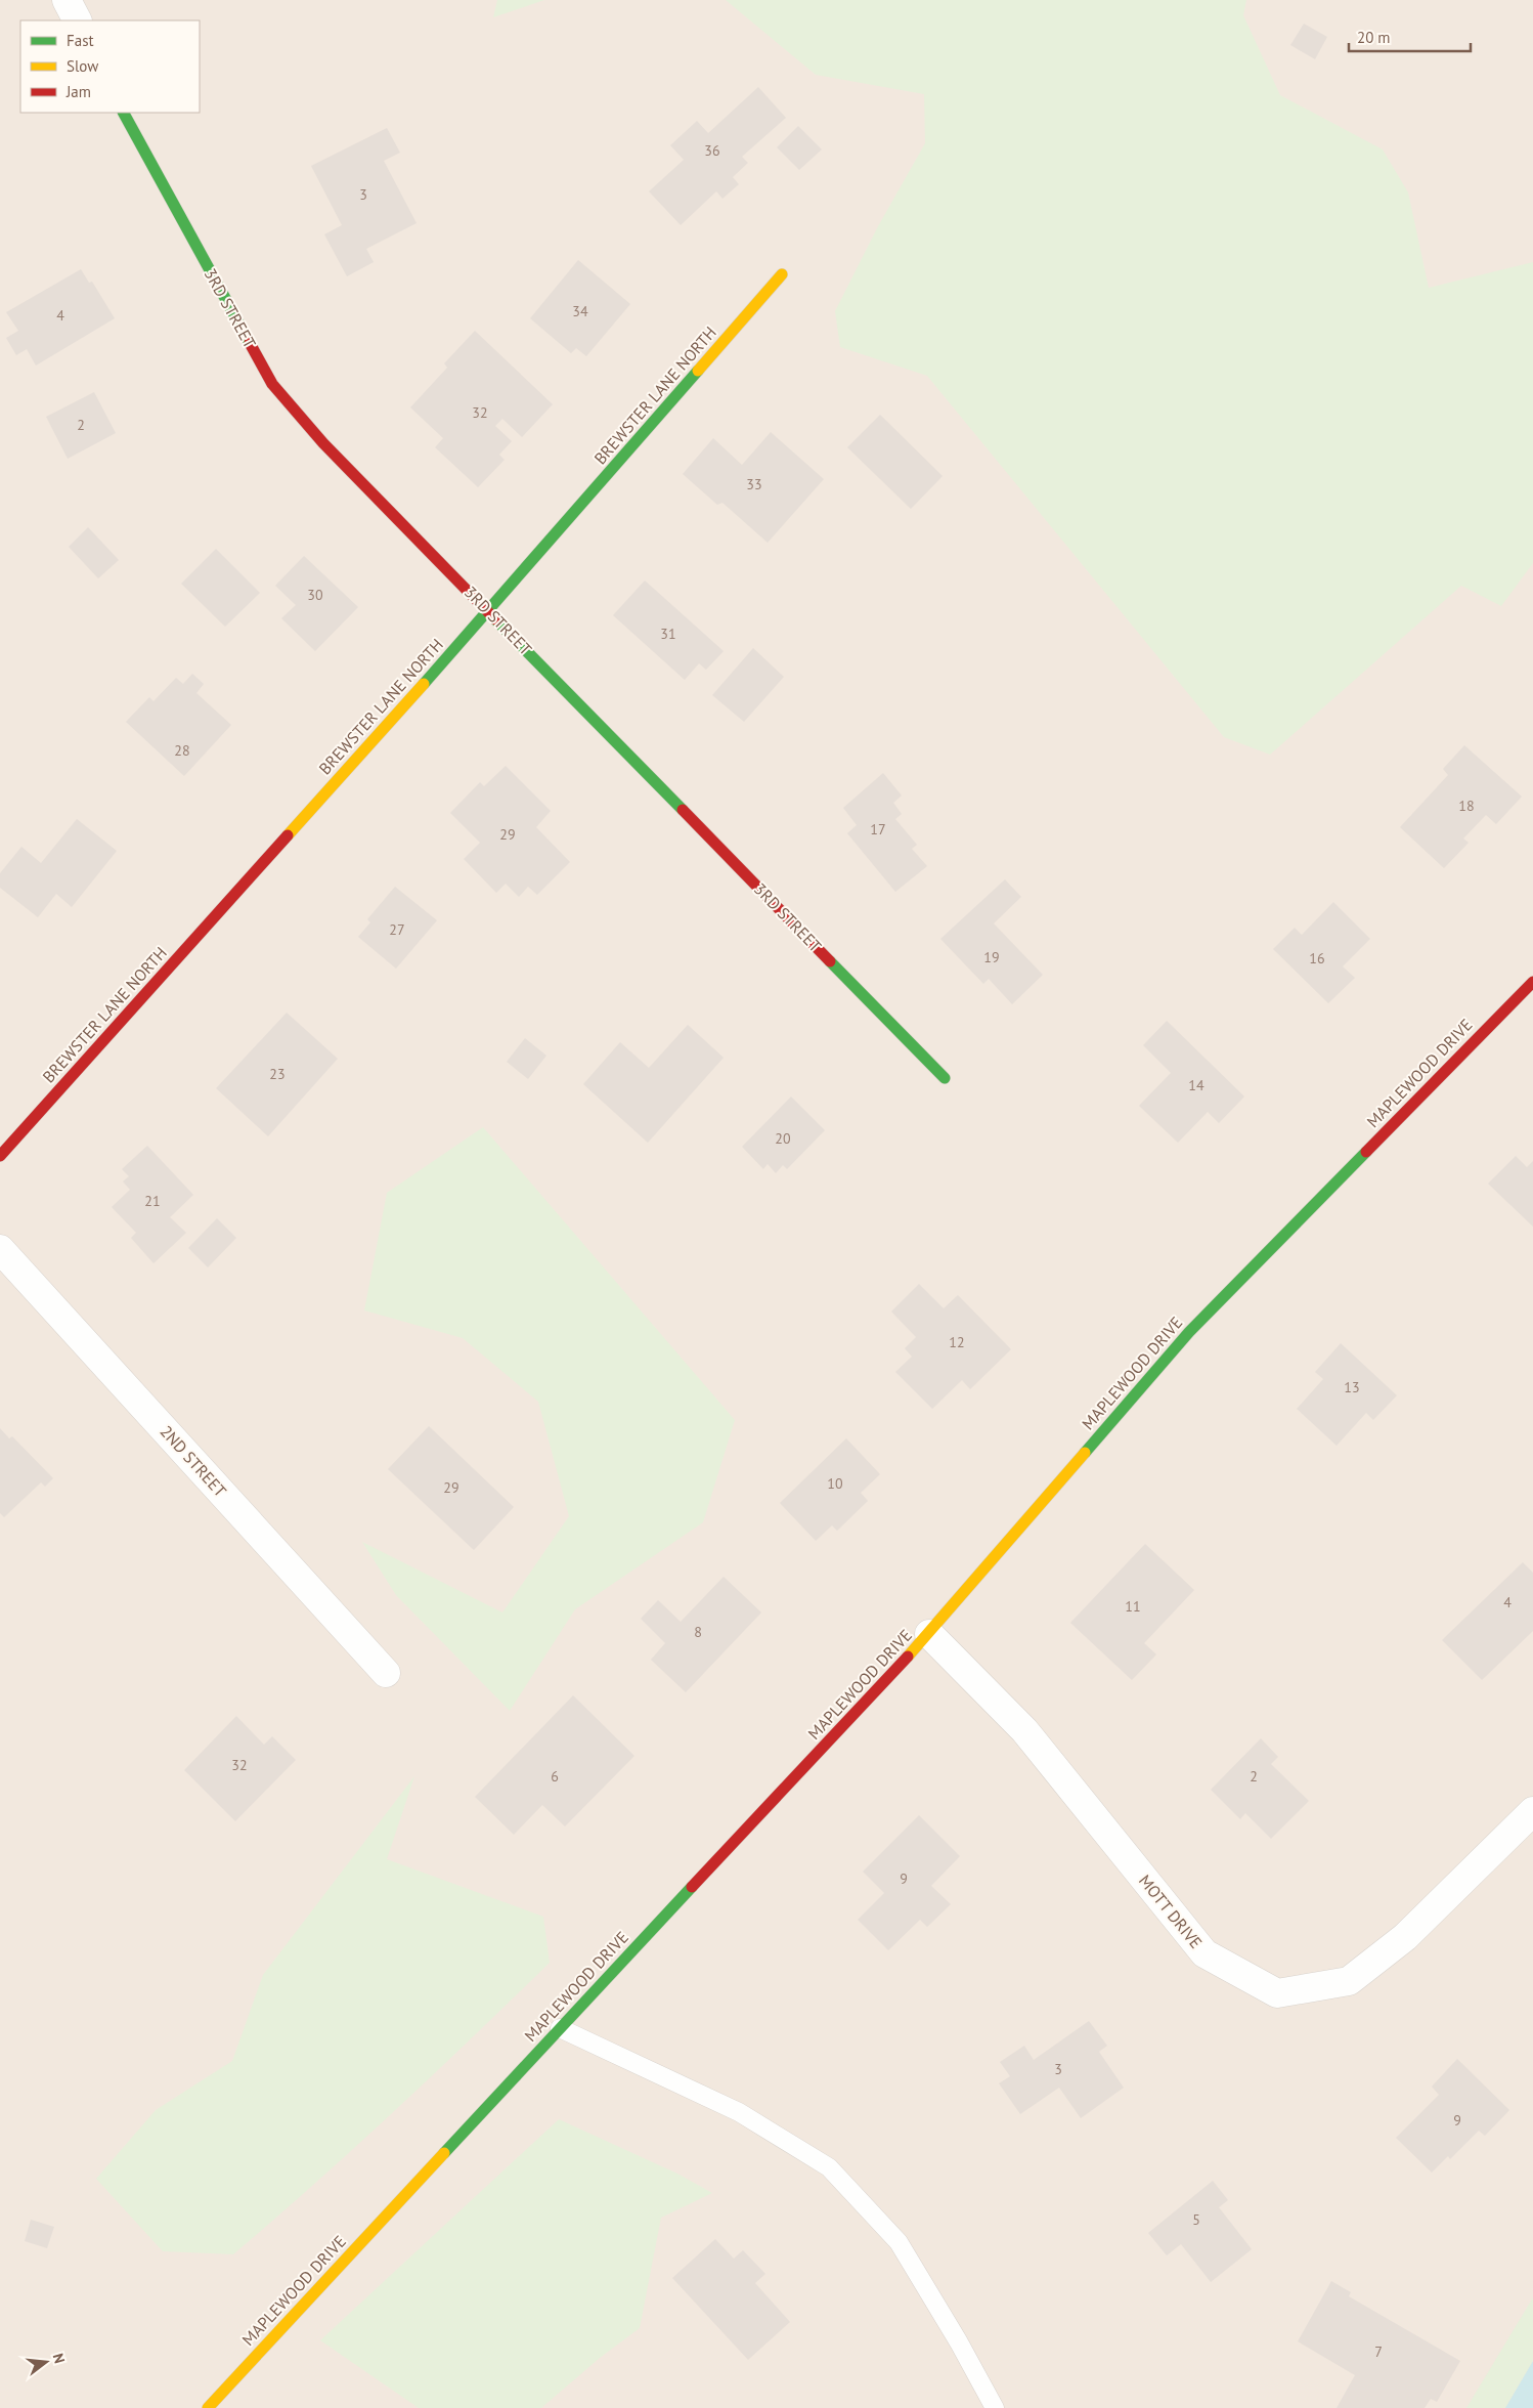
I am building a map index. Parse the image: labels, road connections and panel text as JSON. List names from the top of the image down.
{
  "streets": {
    "street": [
      "3RD STREET",
      "BREWSTER LANE NORTH",
      "MAPLEWOOD DRIVE",
      "2ND STREET",
      "MOTT DRIVE"
    ]
  },
  "crossings": [
    ["3RD STREET", "BREWSTER LANE NORTH"],
    ["MAPLEWOOD DRIVE", "MOTT DRIVE"]
  ],
  "house_numbers": [
    "36",
    "3",
    "34",
    "4",
    "32",
    "2",
    "33",
    "30",
    "31",
    "28",
    "18",
    "17",
    "29",
    "27",
    "19",
    "16",
    "23",
    "14",
    "20",
    "21",
    "12",
    "13",
    "10",
    "29",
    "4",
    "11",
    "8",
    "32",
    "6",
    "2",
    "9",
    "3",
    "9",
    "5",
    "7"
  ],
  "legend": ["Fast", "Slow", "Jam"],
  "scale_bar": "20 m",
  "north": "right"
}
